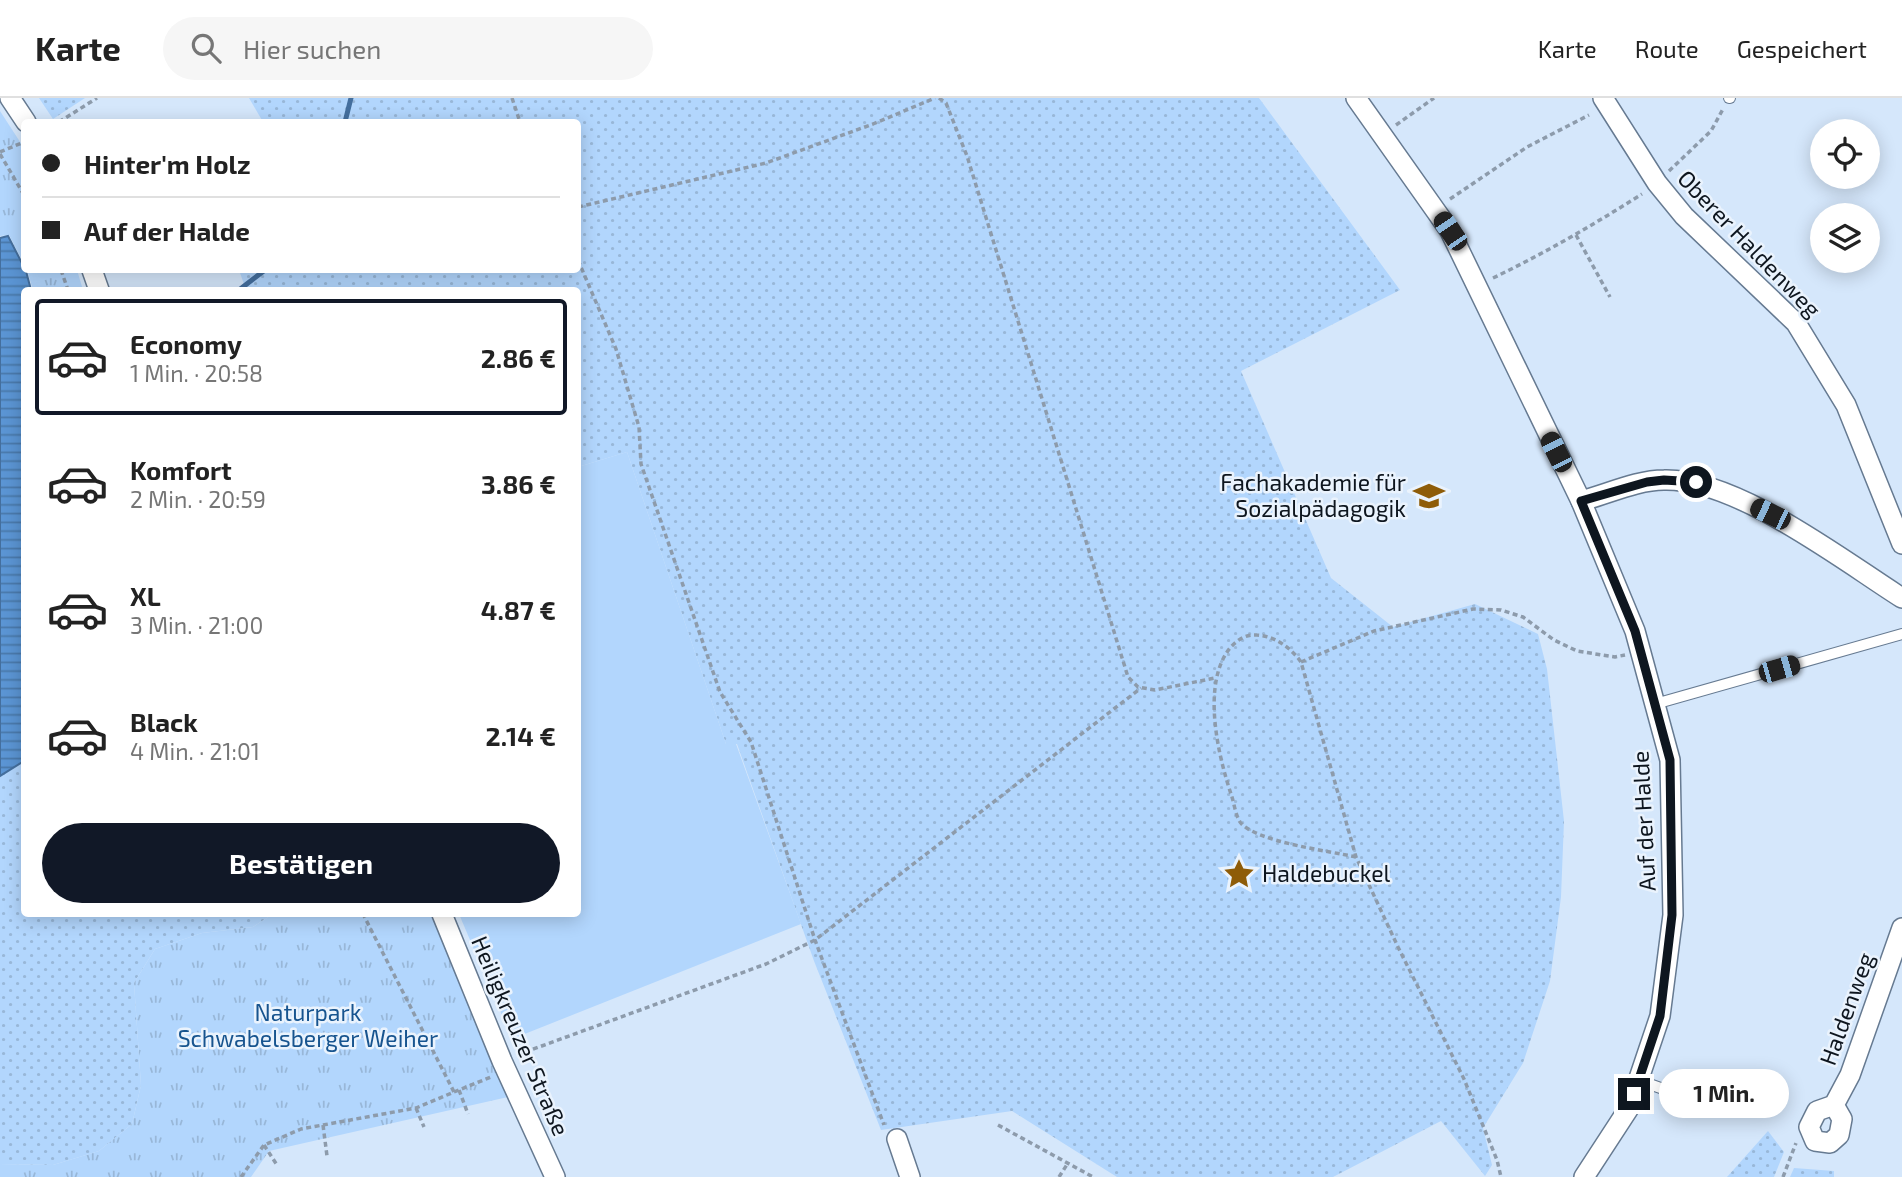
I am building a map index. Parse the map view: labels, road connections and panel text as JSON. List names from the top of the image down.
{
  "streets": {
    "street": [
      "Oberer Haldenweg",
      "Auf der Halde",
      "Haldenweg",
      "Heiligkreuzer Straße"
    ]
  },
  "parks": ["Naturpark Schwabelsberger Weiher"],
  "places": {
    "school or university": ["Fachakademie für Sozialpädagogik"],
    "place": ["Haldebuckel"]
  },
  "page": {
    "header": "Karte",
    "search": "Hier suchen",
    "nav": ["Karte", "Route", "Gespeichert"],
    "banner": ["Hinter'm Holz", "Auf der Halde"],
    "list": [
      {
        "name": "Economy",
        "note": "1 Min. · 20:58",
        "value": "2.86 €"
      },
      {
        "name": "Komfort",
        "note": "2 Min. · 20:59",
        "value": "3.86 €"
      },
      {
        "name": "XL",
        "note": "3 Min. · 21:00",
        "value": "4.87 €"
      },
      {
        "name": "Black",
        "note": "4 Min. · 21:01",
        "value": "2.14 €"
      }
    ],
    "buttons": "Bestätigen",
    "bubble": "1 Min."
  }
}
